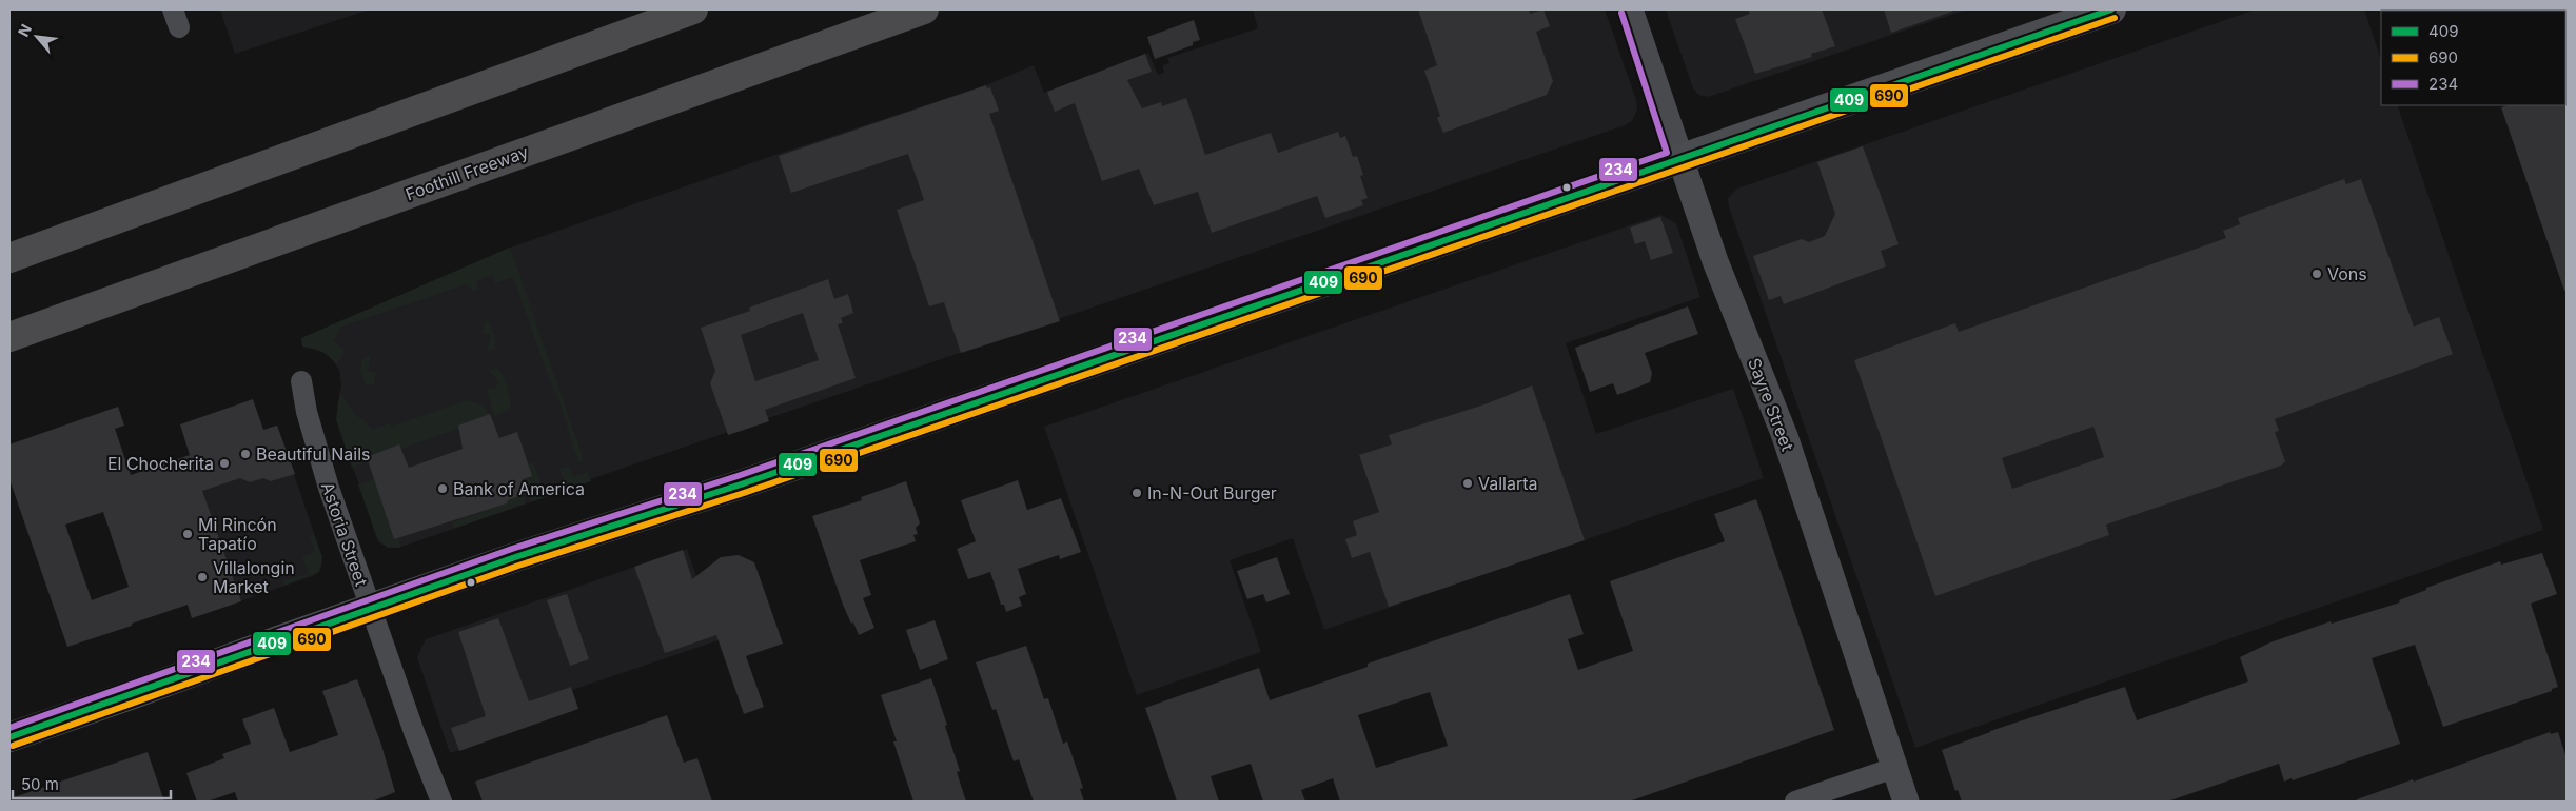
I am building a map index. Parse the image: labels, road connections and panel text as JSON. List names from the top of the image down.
{
  "streets": {
    "highway": ["Foothill Freeway"],
    "street": ["Sayre Street", "Astoria Street"]
  },
  "places": [
    "Vons",
    "Beautiful Nails",
    "El Chocherita",
    "Vallarta",
    "Bank of America",
    "In-N-Out Burger",
    "Mi Rincón Tapatío",
    "Villalongin Market"
  ],
  "lines": ["transit line 409", "transit line 234", "transit line 690"],
  "legend": ["409", "690", "234"],
  "scale_bar": "50 m",
  "north": "top left"
}
